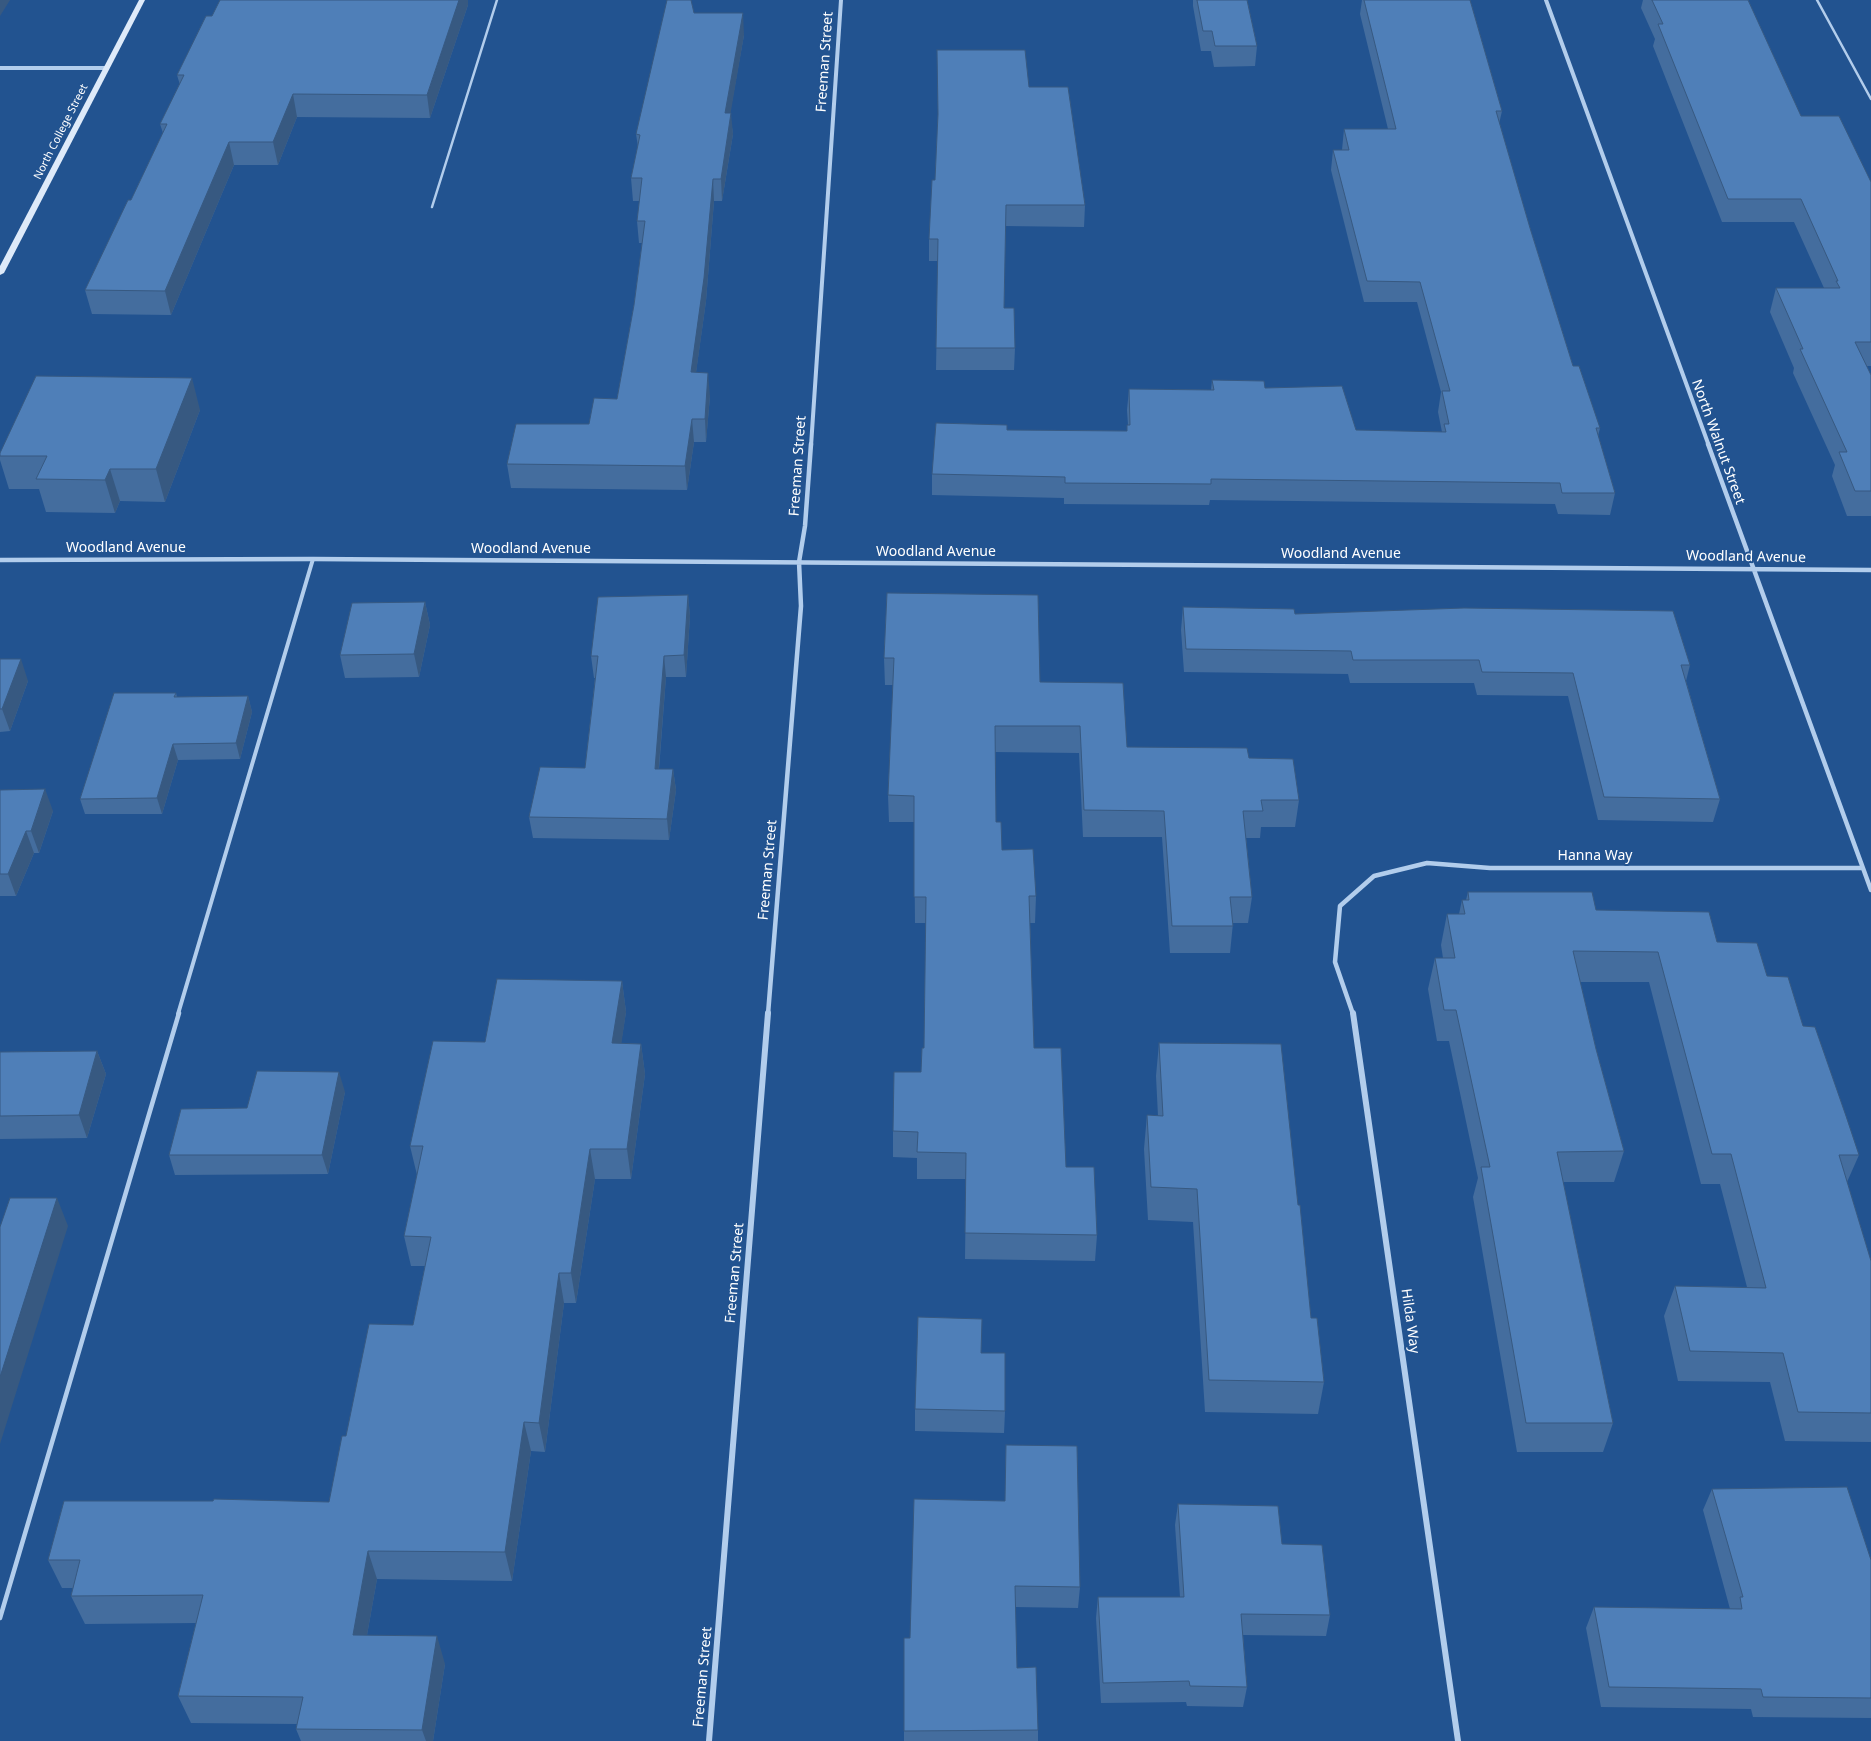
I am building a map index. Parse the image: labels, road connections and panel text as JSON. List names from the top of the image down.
{
  "streets": {
    "street": [
      "Freeman Street",
      "North College Street",
      "North Walnut Street",
      "Woodland Avenue",
      "Hanna Way",
      "Hilda Way"
    ]
  },
  "crossings": [
    ["Freeman Street", "Woodland Avenue"],
    ["North Walnut Street", "Woodland Avenue"],
    ["North Walnut Street", "Hanna Way"],
    ["Hanna Way", "Hilda Way"]
  ]
}
